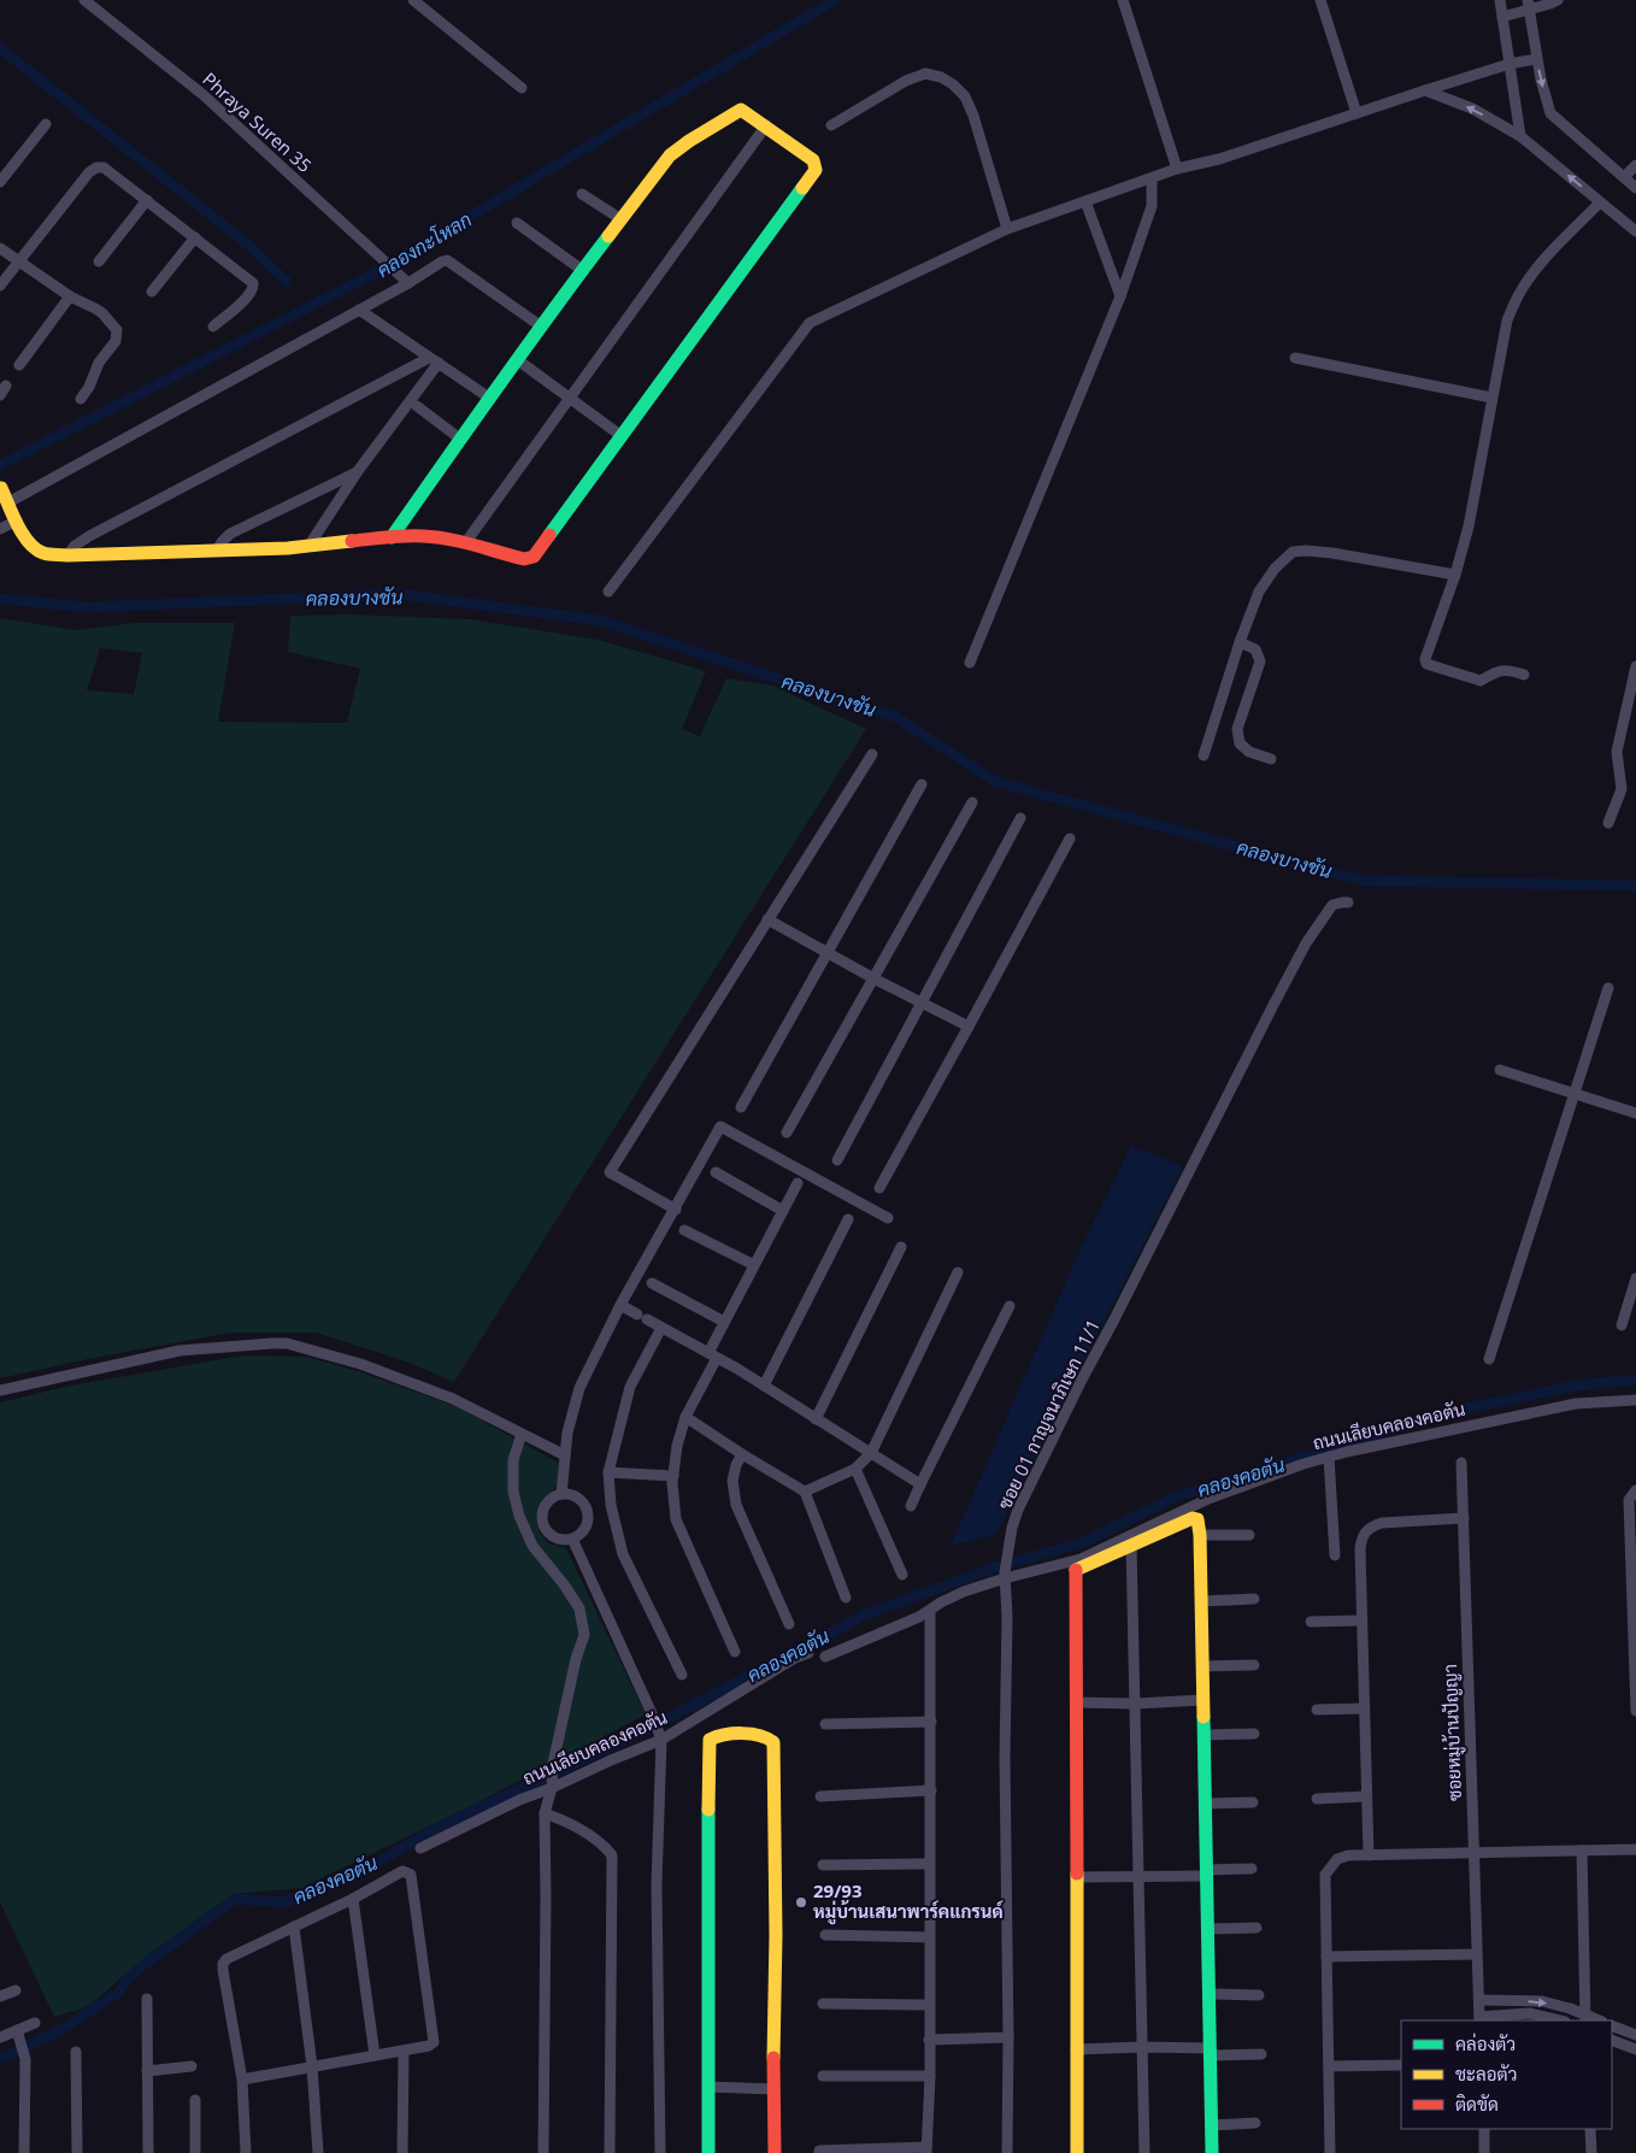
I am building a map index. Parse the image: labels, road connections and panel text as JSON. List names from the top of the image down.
{
  "streets": {
    "street": [
      "Phraya Suren 35",
      "ซอย 01 กาญจนาภิเษก 11/1",
      "ถนนเลียบคลองคอตัน",
      "ซอยหมู่บ้านปัญญา"
    ]
  },
  "crossings": [
    ["ซอย 01 กาญจนาภิเษก 11/1", "ถนนเลียบคลองคอตัน"]
  ],
  "water": ["คลองกะโหลก", "คลองบางชัน", "คลองคอตัน"],
  "places": ["29/93 หมู่บ้านเสนาพาร์คแกรนด์"],
  "legend": ["คล่องตัว", "ชะลอตัว", "ติดขัด"]
}
